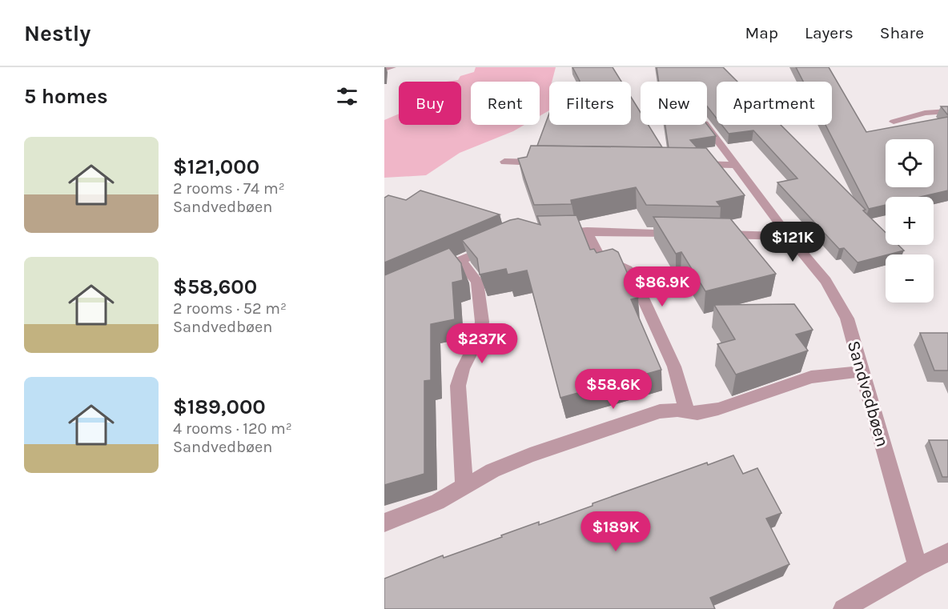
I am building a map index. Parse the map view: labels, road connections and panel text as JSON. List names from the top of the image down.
{
  "streets": {
    "street": ["Sandvedbøen"]
  },
  "page": {
    "header": "Nestly",
    "nav": ["Map", "Layers", "Share"],
    "heading": "5 homes",
    "chip": [
      "Buy",
      "Rent",
      "Filters",
      "New",
      "Apartment"
    ],
    "list": [
      {
        "name": "$121,000",
        "note": "2 rooms · 74 m² · Sandvedbøen"
      },
      {
        "name": "$58,600",
        "note": "2 rooms · 52 m² · Sandvedbøen"
      },
      {
        "name": "$189,000",
        "note": "4 rooms · 120 m² · Sandvedbøen"
      }
    ],
    "map_buttons": ["+", "−"],
    "price": [
      "$121K",
      "$86.9K",
      "$237K",
      "$58.6K",
      "$189K"
    ]
  }
}
